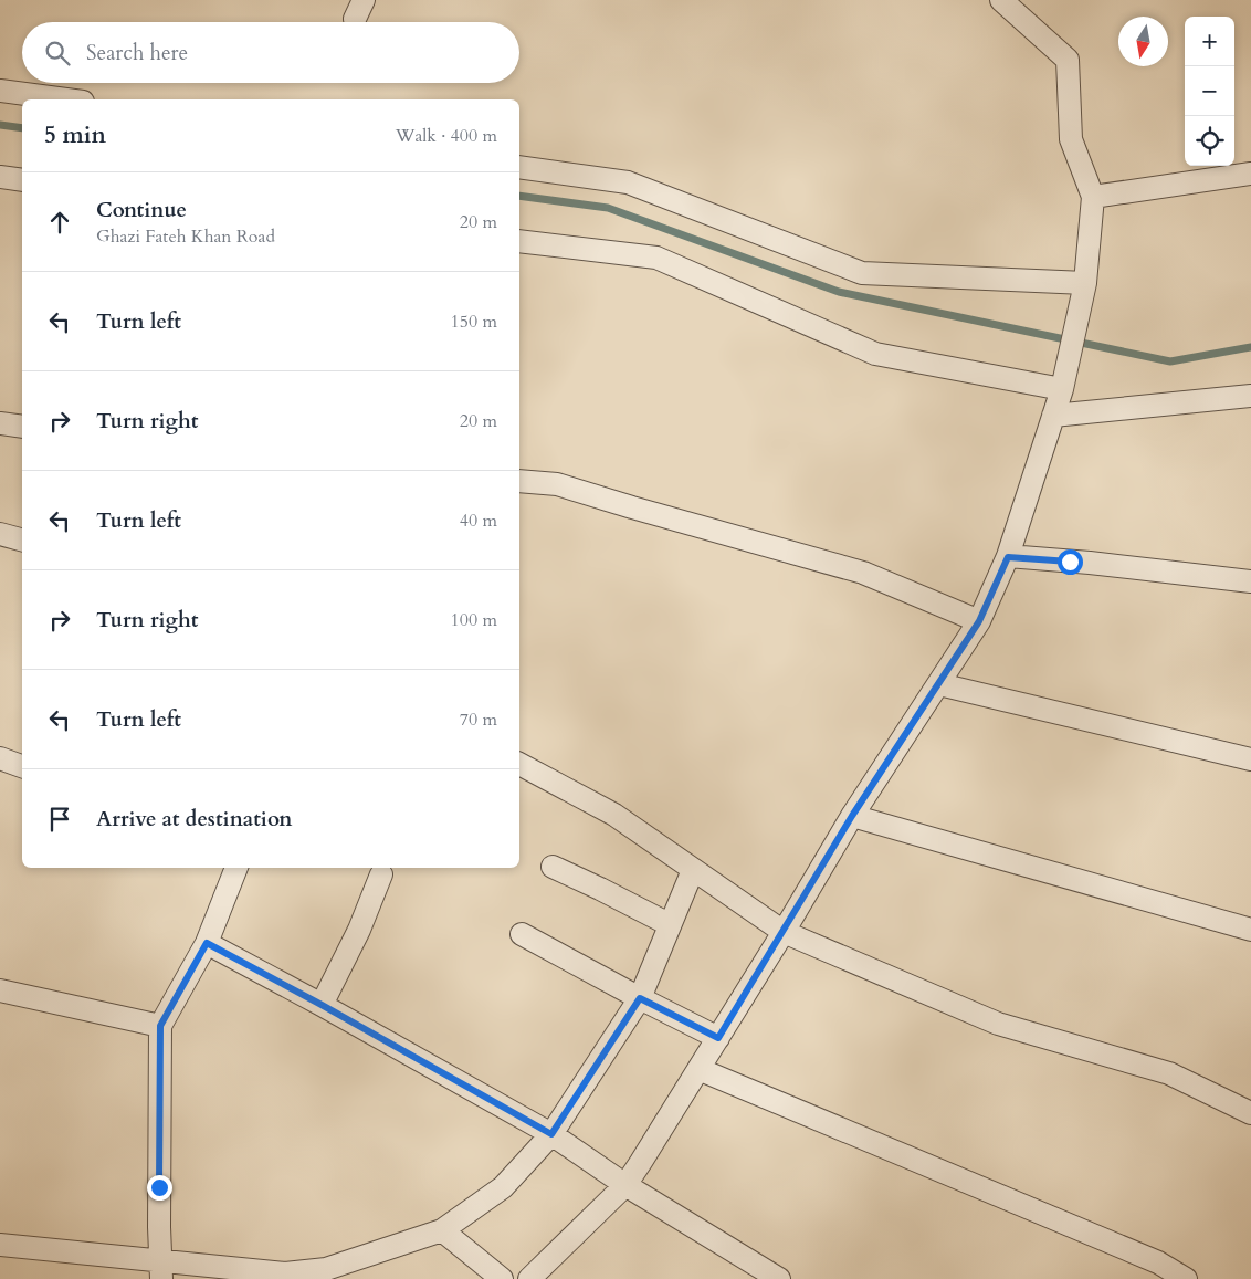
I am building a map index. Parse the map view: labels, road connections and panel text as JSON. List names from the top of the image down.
{
  "north": "bottom",
  "page": {
    "map_buttons": ["+", "−"],
    "search": "Search here",
    "heading": ["5 min", "Walk · 400 m"],
    "list": [
      ["Continue", "Ghazi Fateh Khan Road", "20 m"],
      ["Turn left", "150 m"],
      ["Turn right", "20 m"],
      ["Turn left", "40 m"],
      ["Turn right", "100 m"],
      ["Turn left", "70 m"],
      "Arrive at destination"
    ]
  }
}
